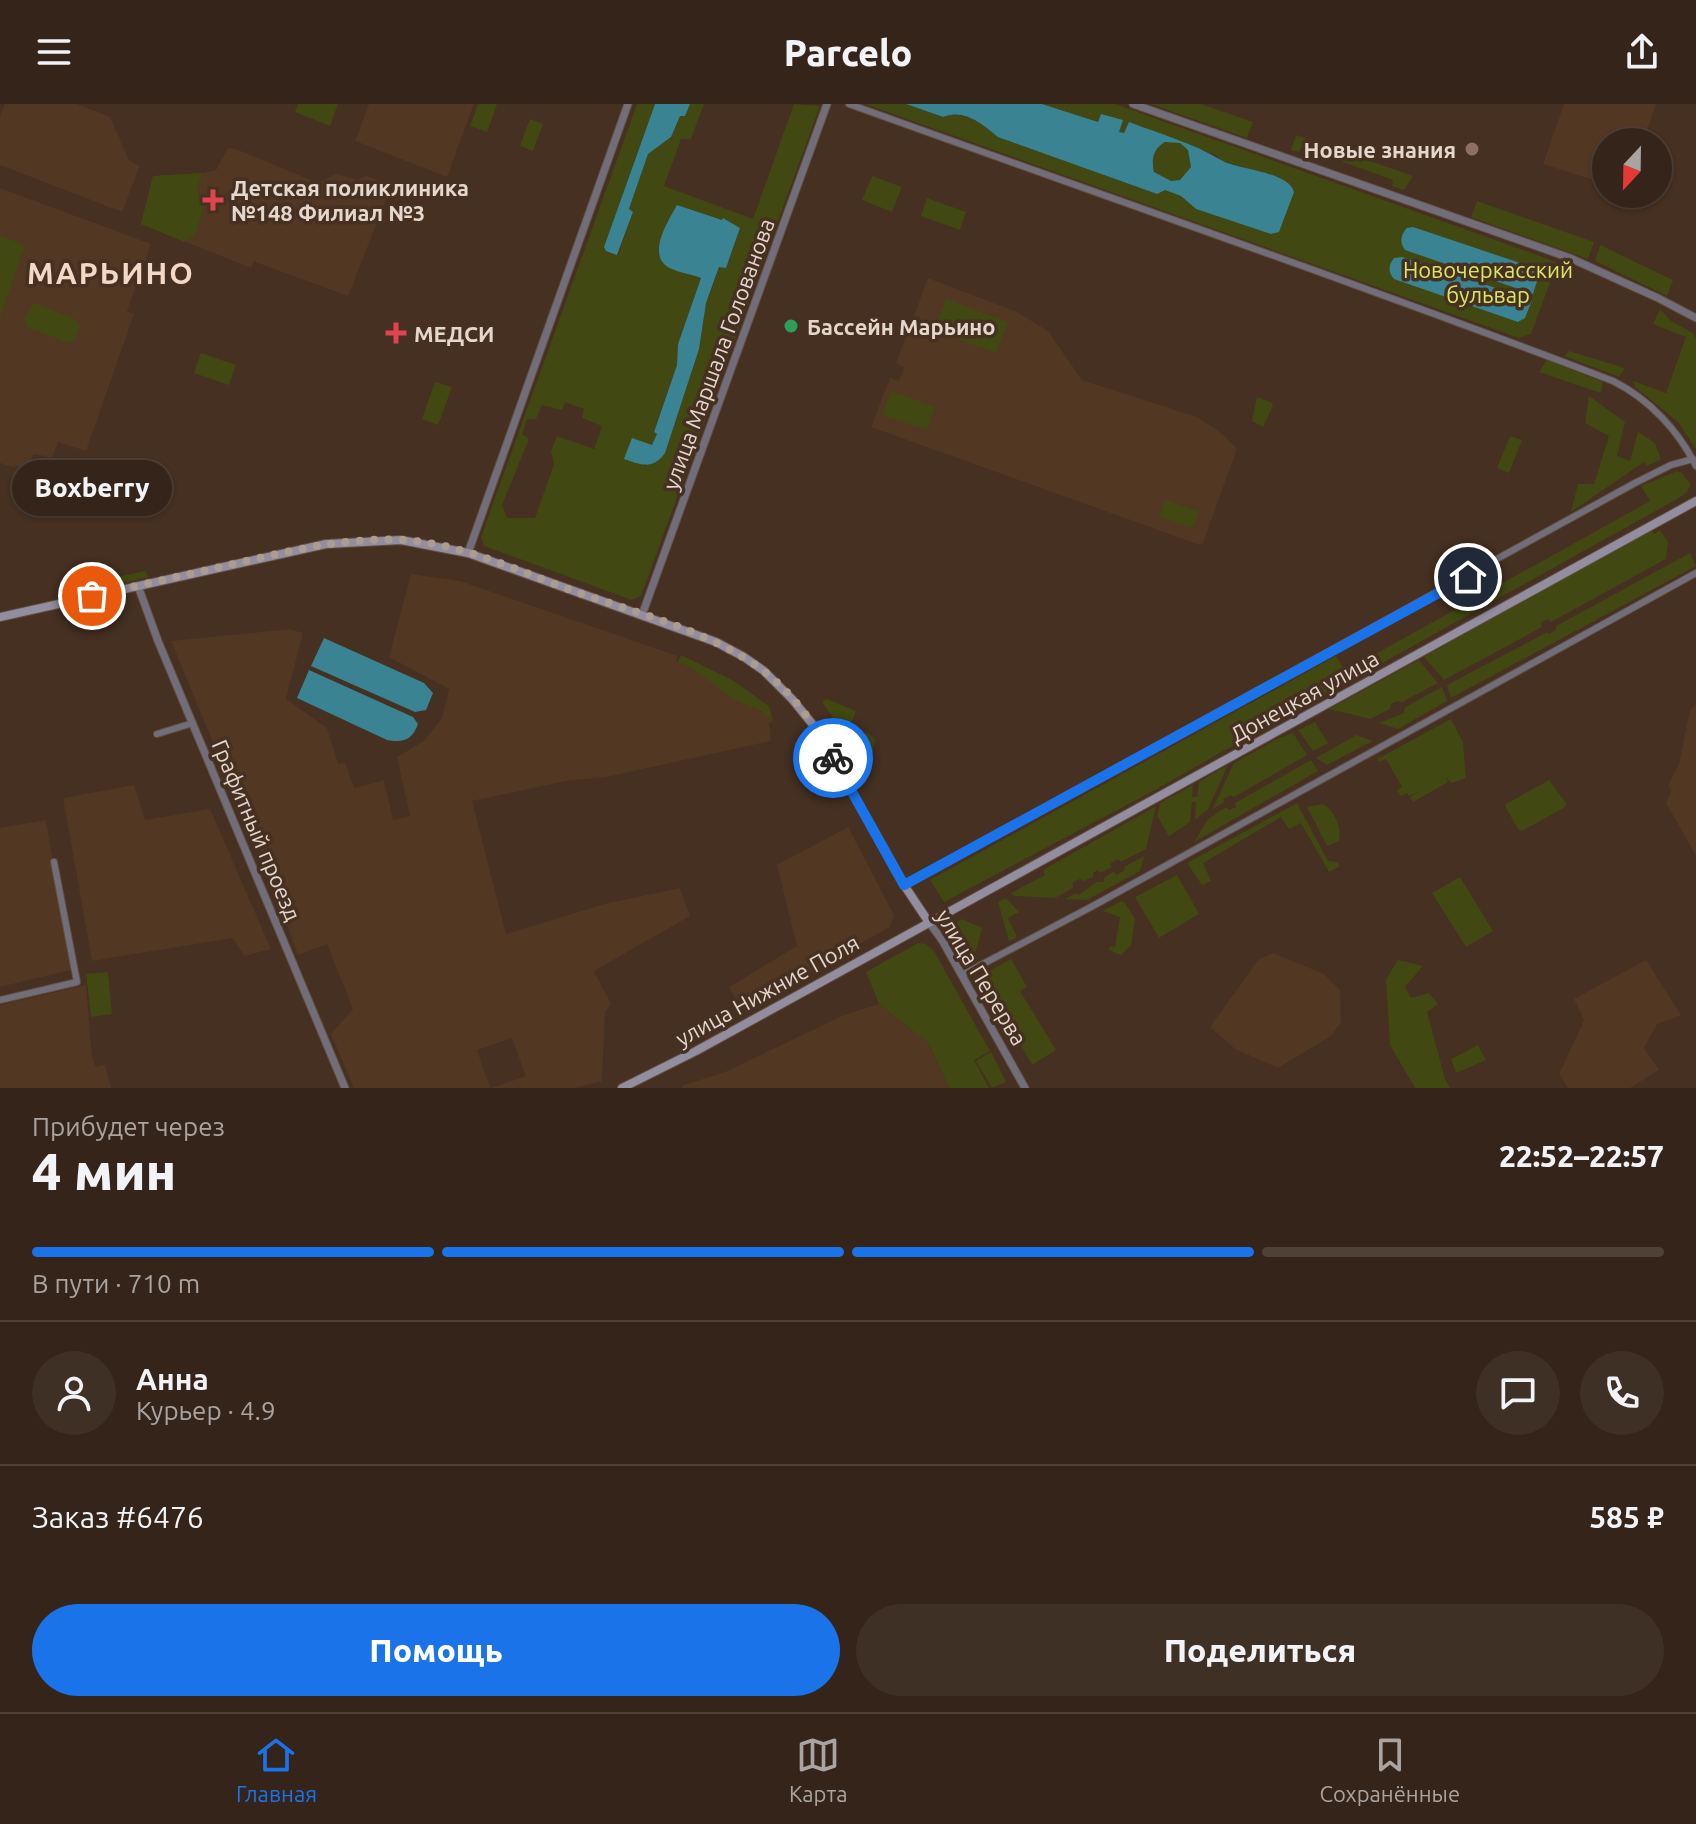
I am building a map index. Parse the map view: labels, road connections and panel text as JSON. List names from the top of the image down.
{
  "streets": {
    "main road": ["Донецкая улица", "улица Перерва", "улица Нижние Поля"],
    "street": ["улица Маршала Голованова", "Графитный проезд"]
  },
  "crossings": [
    ["улица Маршала Голованова", "улица Перерва"],
    ["Донецкая улица", "улица Перерва"],
    ["Донецкая улица", "улица Нижние Поля"],
    ["Графитный проезд", "улица Перерва"],
    ["улица Перерва", "улица Нижние Поля"]
  ],
  "districts": ["МАРЬИНО"],
  "parks": ["Новочеркасский бульвар"],
  "places": {
    "other": ["Новые знания", "Бассейн Марьино", "Boxberry"],
    "health": ["Детская поликлиника №148 Филиал №3", "МЕДСИ"]
  },
  "north": "bottom",
  "page": {
    "header": "Parcelo",
    "bubble": "Boxberry",
    "heading": ["4 мин", "Прибудет через", "22:52–22:57"],
    "panel": [
      "Анна",
      "Курьер · 4.9",
      "Заказ #6476",
      "585 ₽"
    ],
    "bar": "В пути · 710 m",
    "buttons": ["Помощь", "Поделиться"],
    "tabs": ["Главная", "Карта", "Сохранённые"]
  }
}
